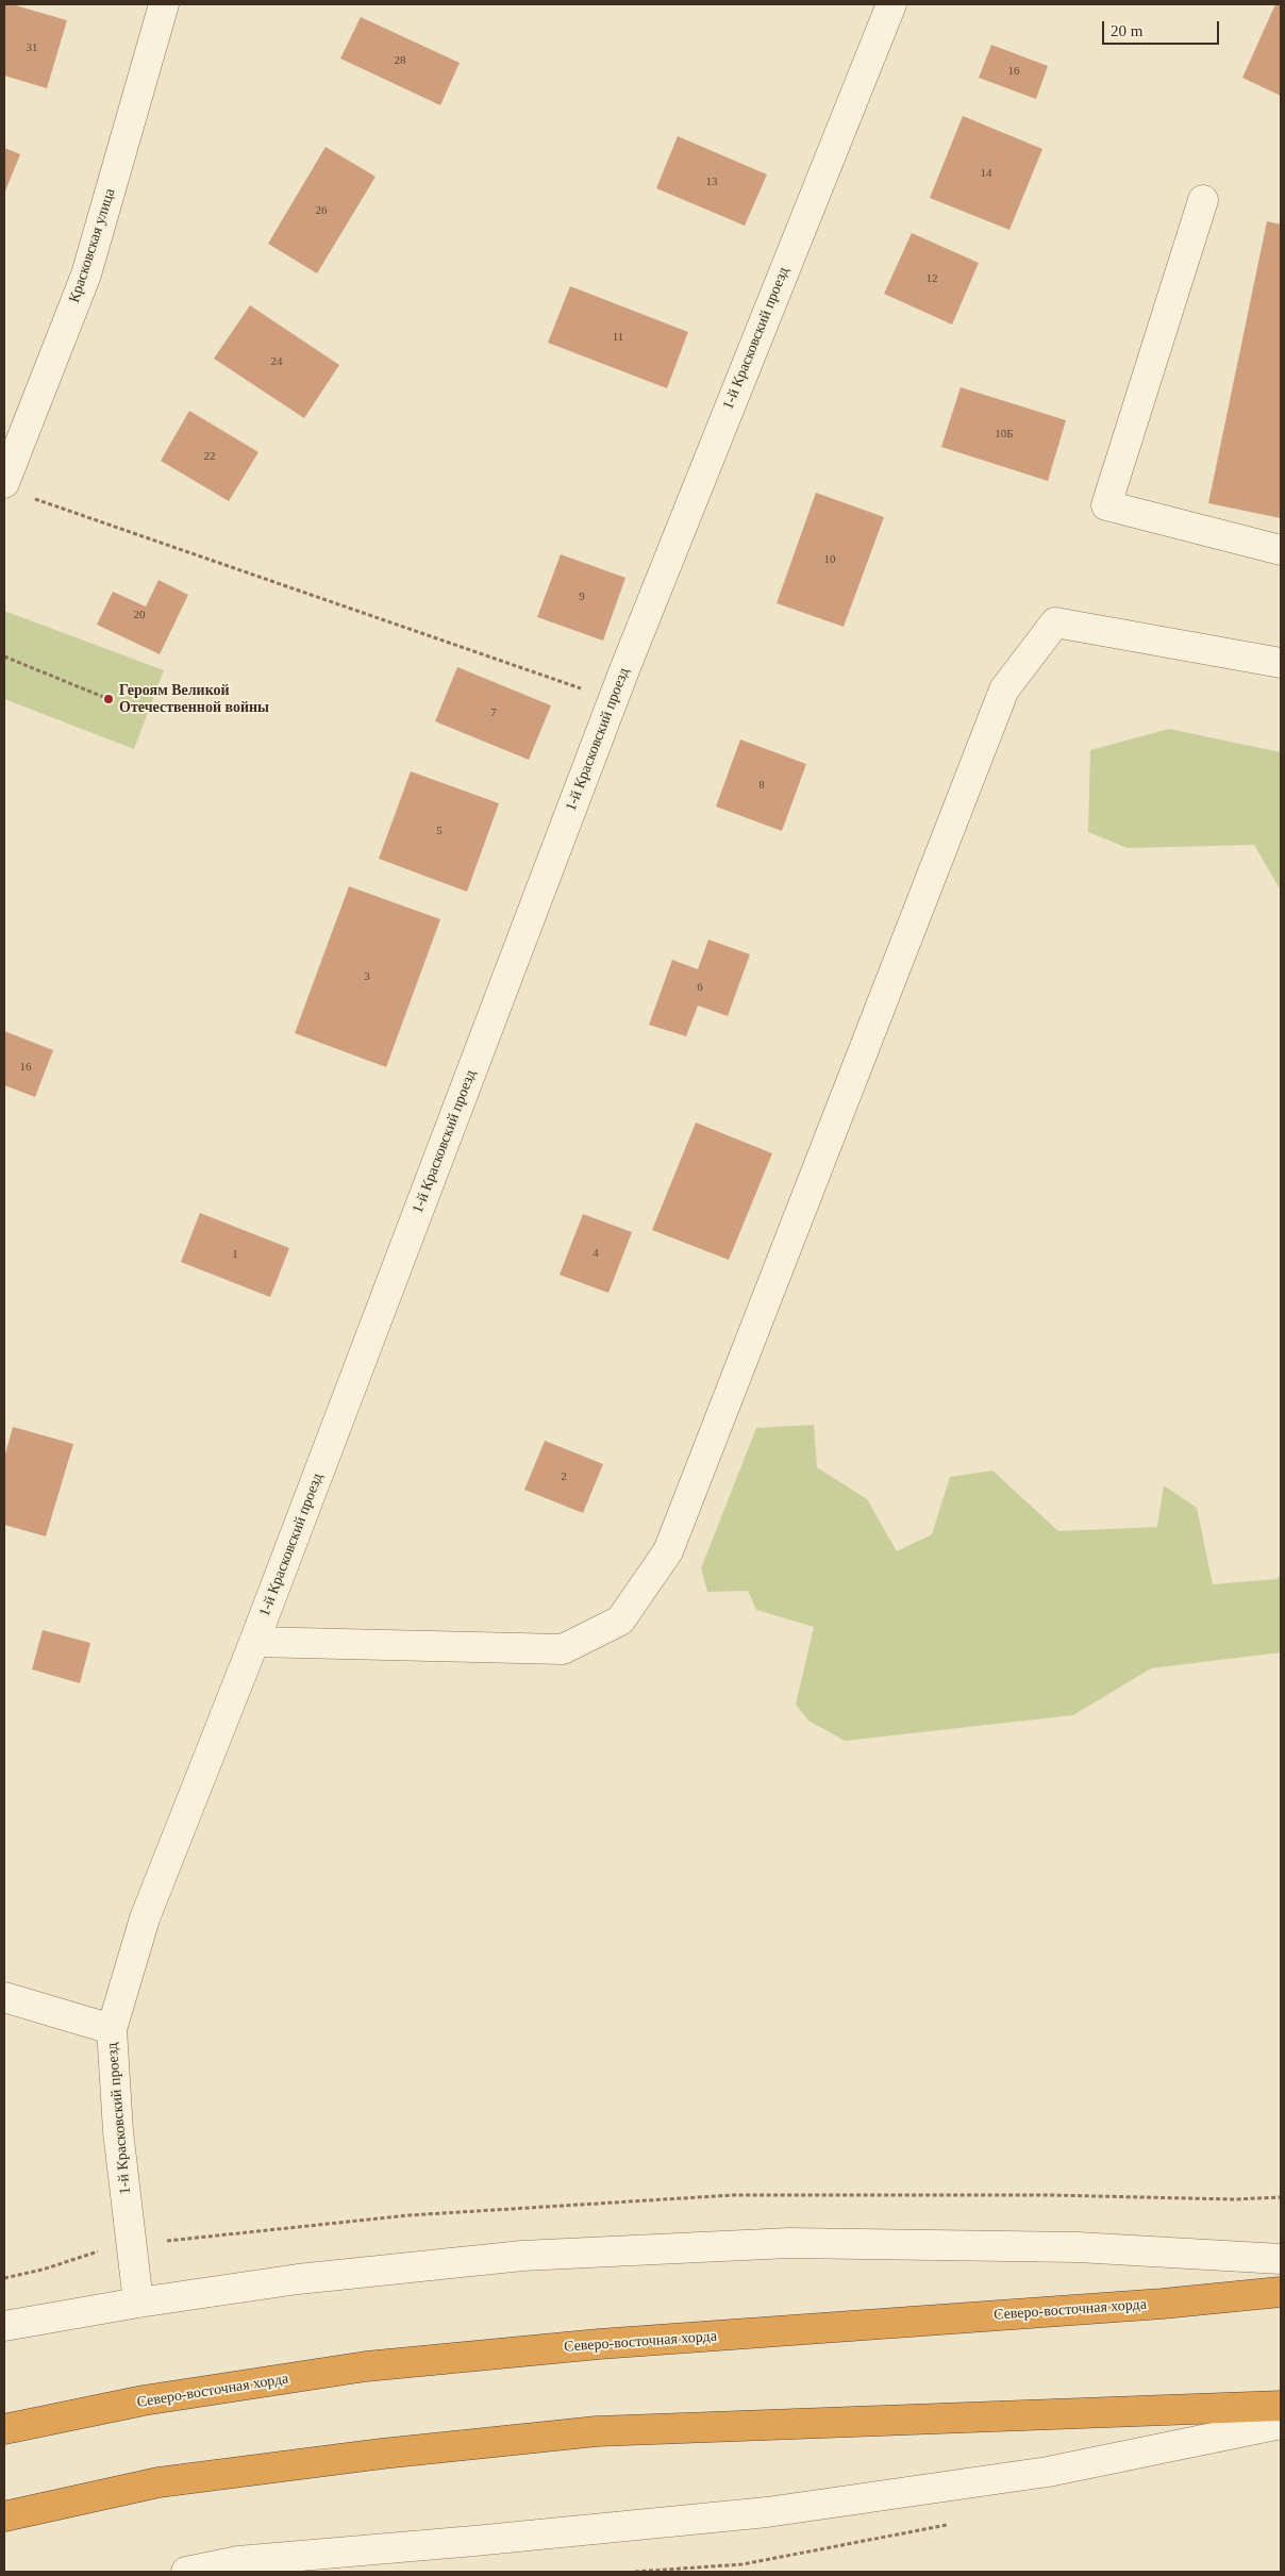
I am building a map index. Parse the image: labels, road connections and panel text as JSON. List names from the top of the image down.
{
  "streets": {
    "highway": ["Северо-восточная хорда"],
    "street": ["Красковская улица", "1-й Красковский проезд"]
  },
  "places": ["Героям Великой Отечественной войны"],
  "house_numbers": [
    "31",
    "28",
    "16",
    "14",
    "13",
    "26",
    "12",
    "11",
    "24",
    "10Б",
    "22",
    "10",
    "9",
    "20",
    "7",
    "8",
    "5",
    "3",
    "6",
    "16",
    "4",
    "1",
    "2"
  ],
  "scale_bar": "20 m"
}
